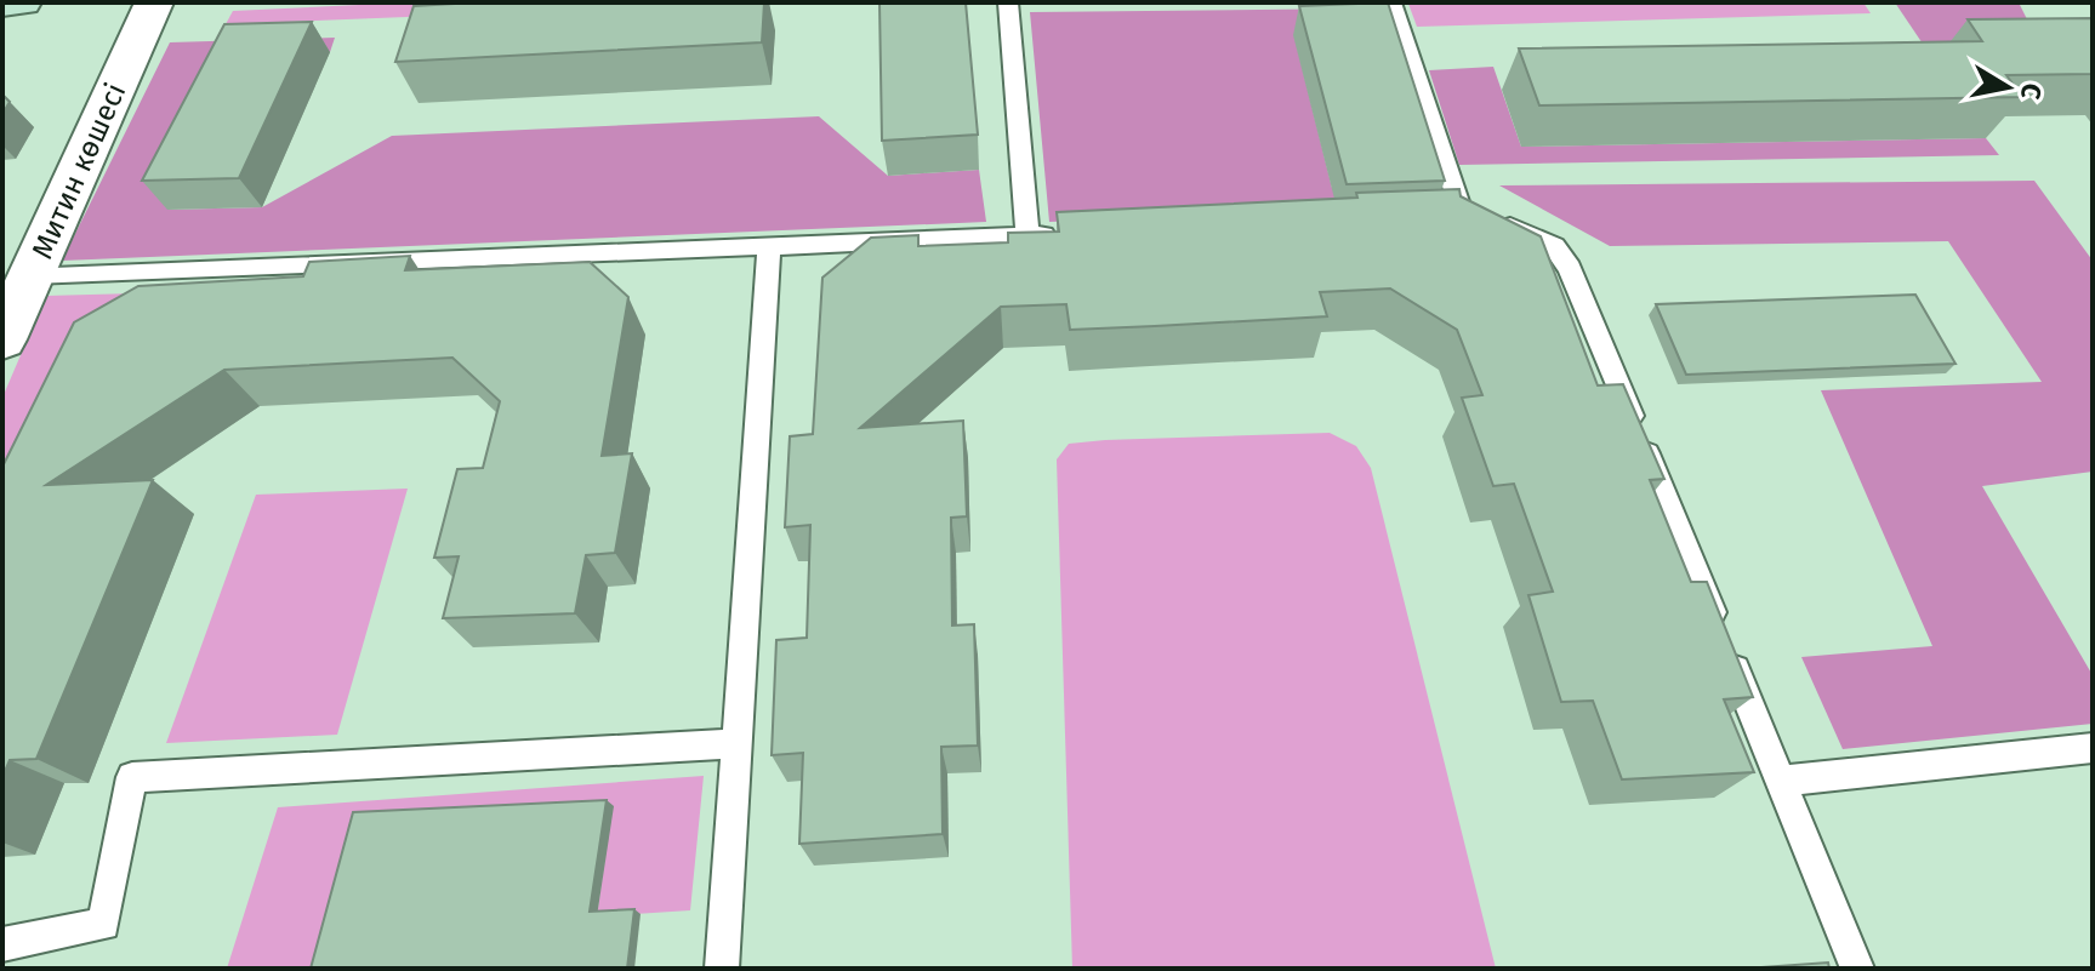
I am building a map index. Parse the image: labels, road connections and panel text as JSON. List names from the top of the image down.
{
  "streets": {
    "street": ["Митин көшесі"]
  },
  "north": "right"
}
